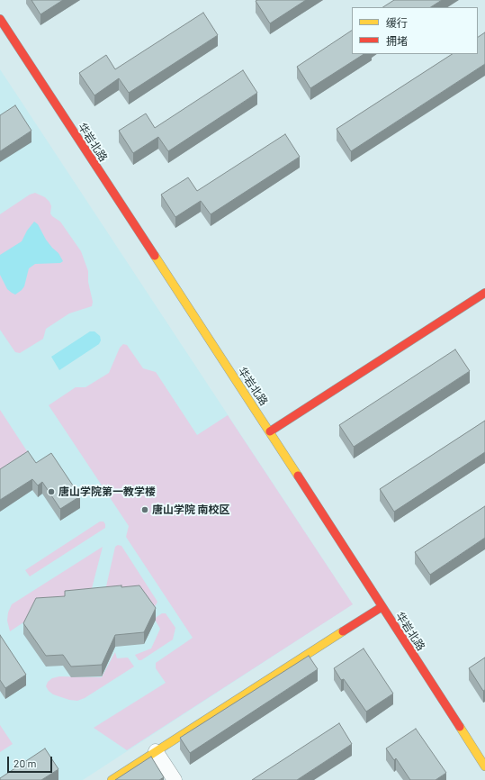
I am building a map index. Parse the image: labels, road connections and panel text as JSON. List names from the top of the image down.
{
  "streets": {
    "street": ["华岩北路"]
  },
  "places": ["唐山学院第一教学楼", "唐山学院 南校区"],
  "legend": ["缓行", "拥堵"],
  "scale_bar": "20 m"
}
